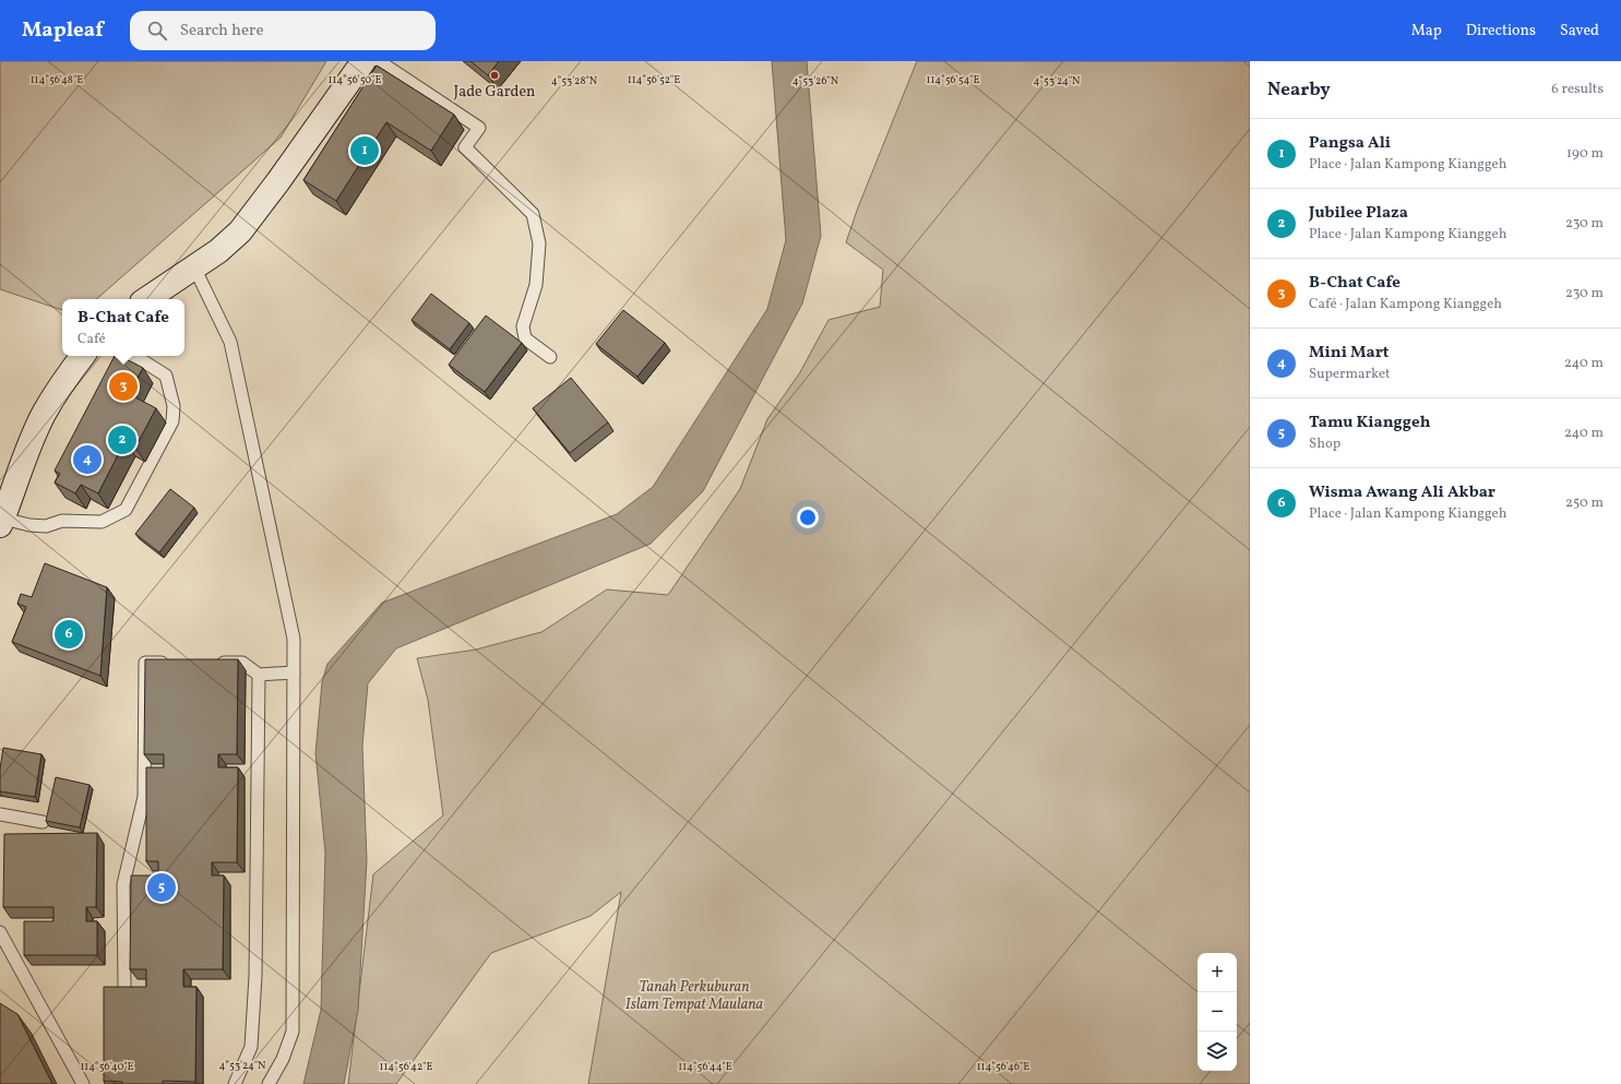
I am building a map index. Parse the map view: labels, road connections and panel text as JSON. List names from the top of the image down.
{
  "parks": ["Tanah Perkuburan Islam Tempat Maulana"],
  "places": ["Jade Garden"],
  "page": {
    "header": "Mapleaf",
    "search": "Search here",
    "nav": ["Map", "Directions", "Saved"],
    "heading": ["Nearby", "6 results"],
    "list": [
      {
        "mark": "1",
        "name": "Pangsa Ali",
        "note": "Place · Jalan Kampong Kianggeh",
        "value": "190 m"
      },
      {
        "mark": "2",
        "name": "Jubilee Plaza",
        "note": "Place · Jalan Kampong Kianggeh",
        "value": "230 m"
      },
      {
        "mark": "3",
        "name": "B-Chat Cafe",
        "note": "Café · Jalan Kampong Kianggeh",
        "value": "230 m"
      },
      {
        "mark": "4",
        "name": "Mini Mart",
        "note": "Supermarket",
        "value": "240 m"
      },
      {
        "mark": "5",
        "name": "Tamu Kianggeh",
        "note": "Shop",
        "value": "240 m"
      },
      {
        "mark": "6",
        "name": "Wisma Awang Ali Akbar",
        "note": "Place · Jalan Kampong Kianggeh",
        "value": "250 m"
      }
    ],
    "pins": [
      "1",
      "3",
      "2",
      "4",
      "6",
      "5"
    ],
    "popup": ["B-Chat Cafe", "Café"],
    "map_buttons": ["+", "−"]
  },
  "coordinates": [
    "114°56'48\"E",
    "114°56'50\"E",
    "114°56'52\"E",
    "114°56'54\"E",
    "4°53'28\"N",
    "4°53'26\"N",
    "4°53'24\"N",
    "114°56'40\"E",
    "114°56'42\"E",
    "114°56'44\"E",
    "114°56'46\"E"
  ]
}
